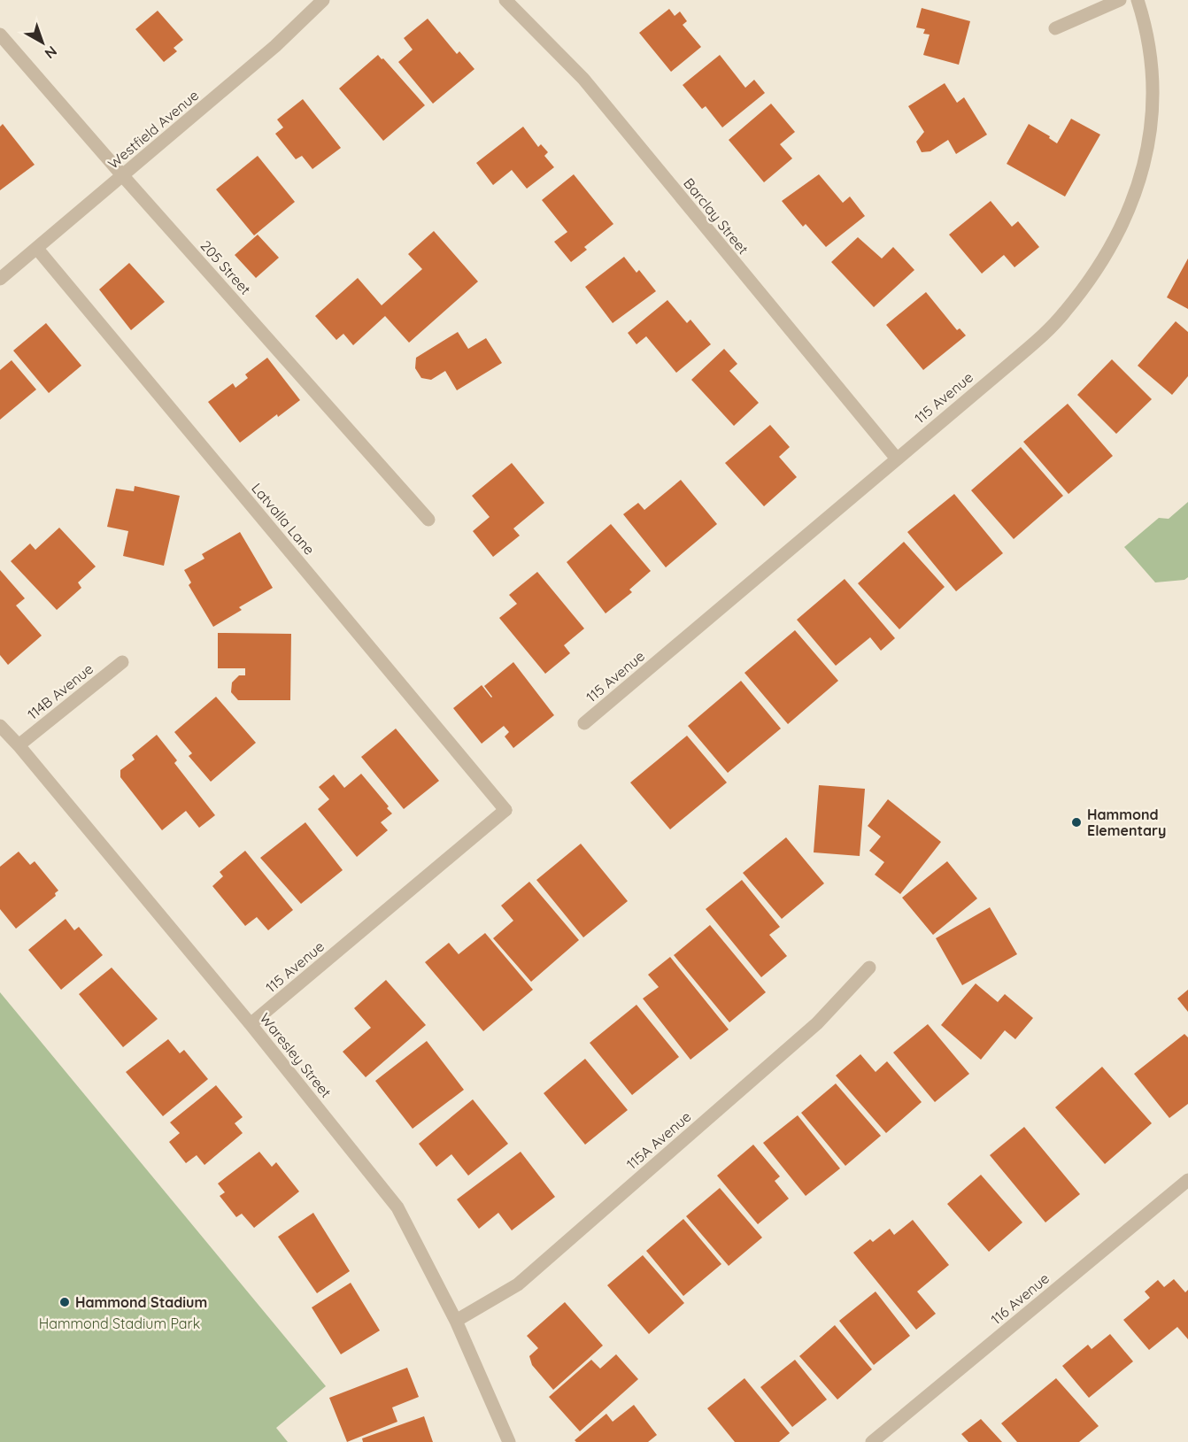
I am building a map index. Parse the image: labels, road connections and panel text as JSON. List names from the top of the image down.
{
  "streets": {
    "street": [
      "Westfield Avenue",
      "Barclay Street",
      "205 Street",
      "115 Avenue",
      "Latvalla Lane",
      "114B Avenue",
      "Waresley Street",
      "115A Avenue",
      "116 Avenue"
    ]
  },
  "crossings": [
    ["Westfield Avenue", "205 Street"],
    ["Westfield Avenue", "Latvalla Lane"],
    ["Barclay Street", "115 Avenue"],
    ["115 Avenue", "Latvalla Lane"],
    ["115 Avenue", "Waresley Street"],
    ["114B Avenue", "Waresley Street"],
    ["Waresley Street", "115A Avenue"]
  ],
  "parks": ["Hammond Stadium Park"],
  "places": ["Hammond Elementary", "Hammond Stadium"],
  "north": "bottom right"
}
